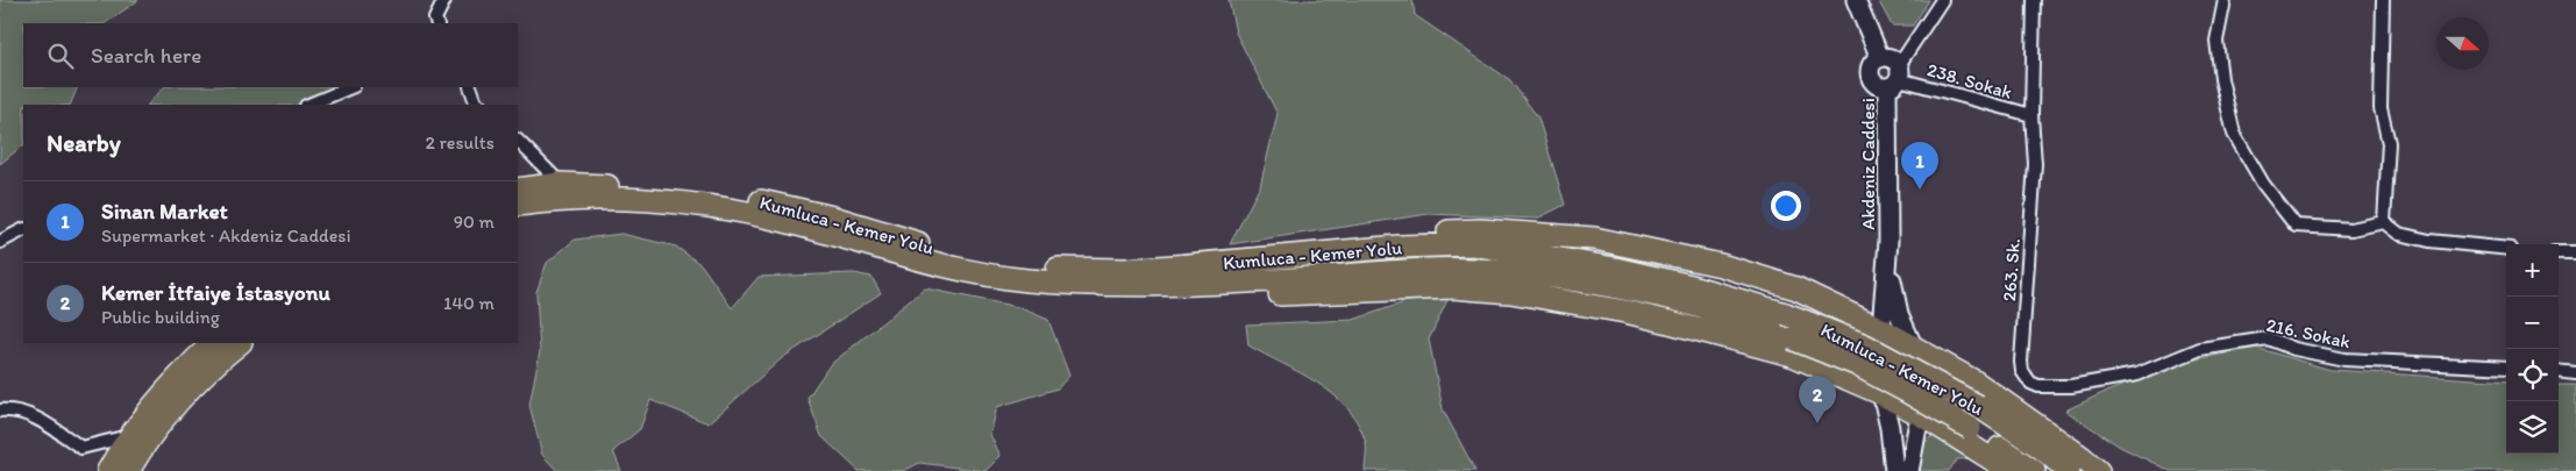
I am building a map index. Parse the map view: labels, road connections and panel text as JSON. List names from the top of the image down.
{
  "streets": {
    "highway": ["Kumluca - Kemer Yolu"],
    "street": [
      "238. Sokak",
      "Akdeniz Caddesi",
      "263. Sk.",
      "216. Sokak"
    ]
  },
  "crossings": [
    ["238. Sokak", "Akdeniz Caddesi"],
    ["238. Sokak", "263. Sk."],
    ["Akdeniz Caddesi", "Kumluca - Kemer Yolu"],
    ["263. Sk.", "216. Sokak"]
  ],
  "north": "right",
  "page": {
    "search": "Search here",
    "heading": ["Nearby", "2 results"],
    "pins": ["1", "2"],
    "list": [
      {
        "mark": "1",
        "name": "Sinan Market",
        "note": "Supermarket · Akdeniz Caddesi",
        "value": "90 m"
      },
      {
        "mark": "2",
        "name": "Kemer İtfaiye İstasyonu",
        "note": "Public building",
        "value": "140 m"
      }
    ],
    "map_buttons": ["+", "−"]
  }
}
